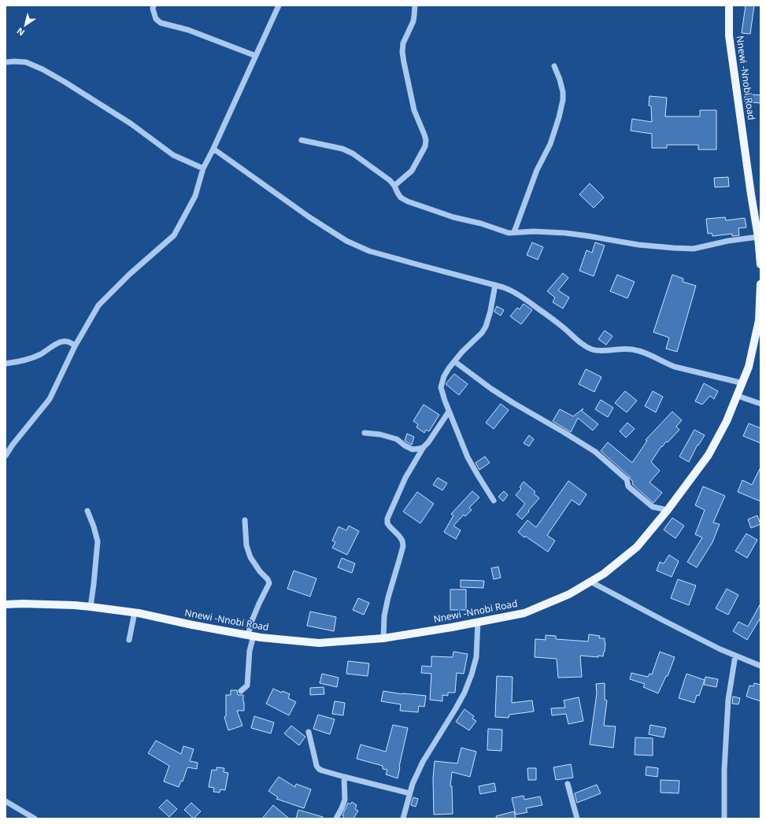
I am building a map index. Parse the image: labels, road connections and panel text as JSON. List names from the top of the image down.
{
  "streets": {
    "main road": ["Nnewi -Nnobi Road"]
  },
  "north": "bottom left"
}
